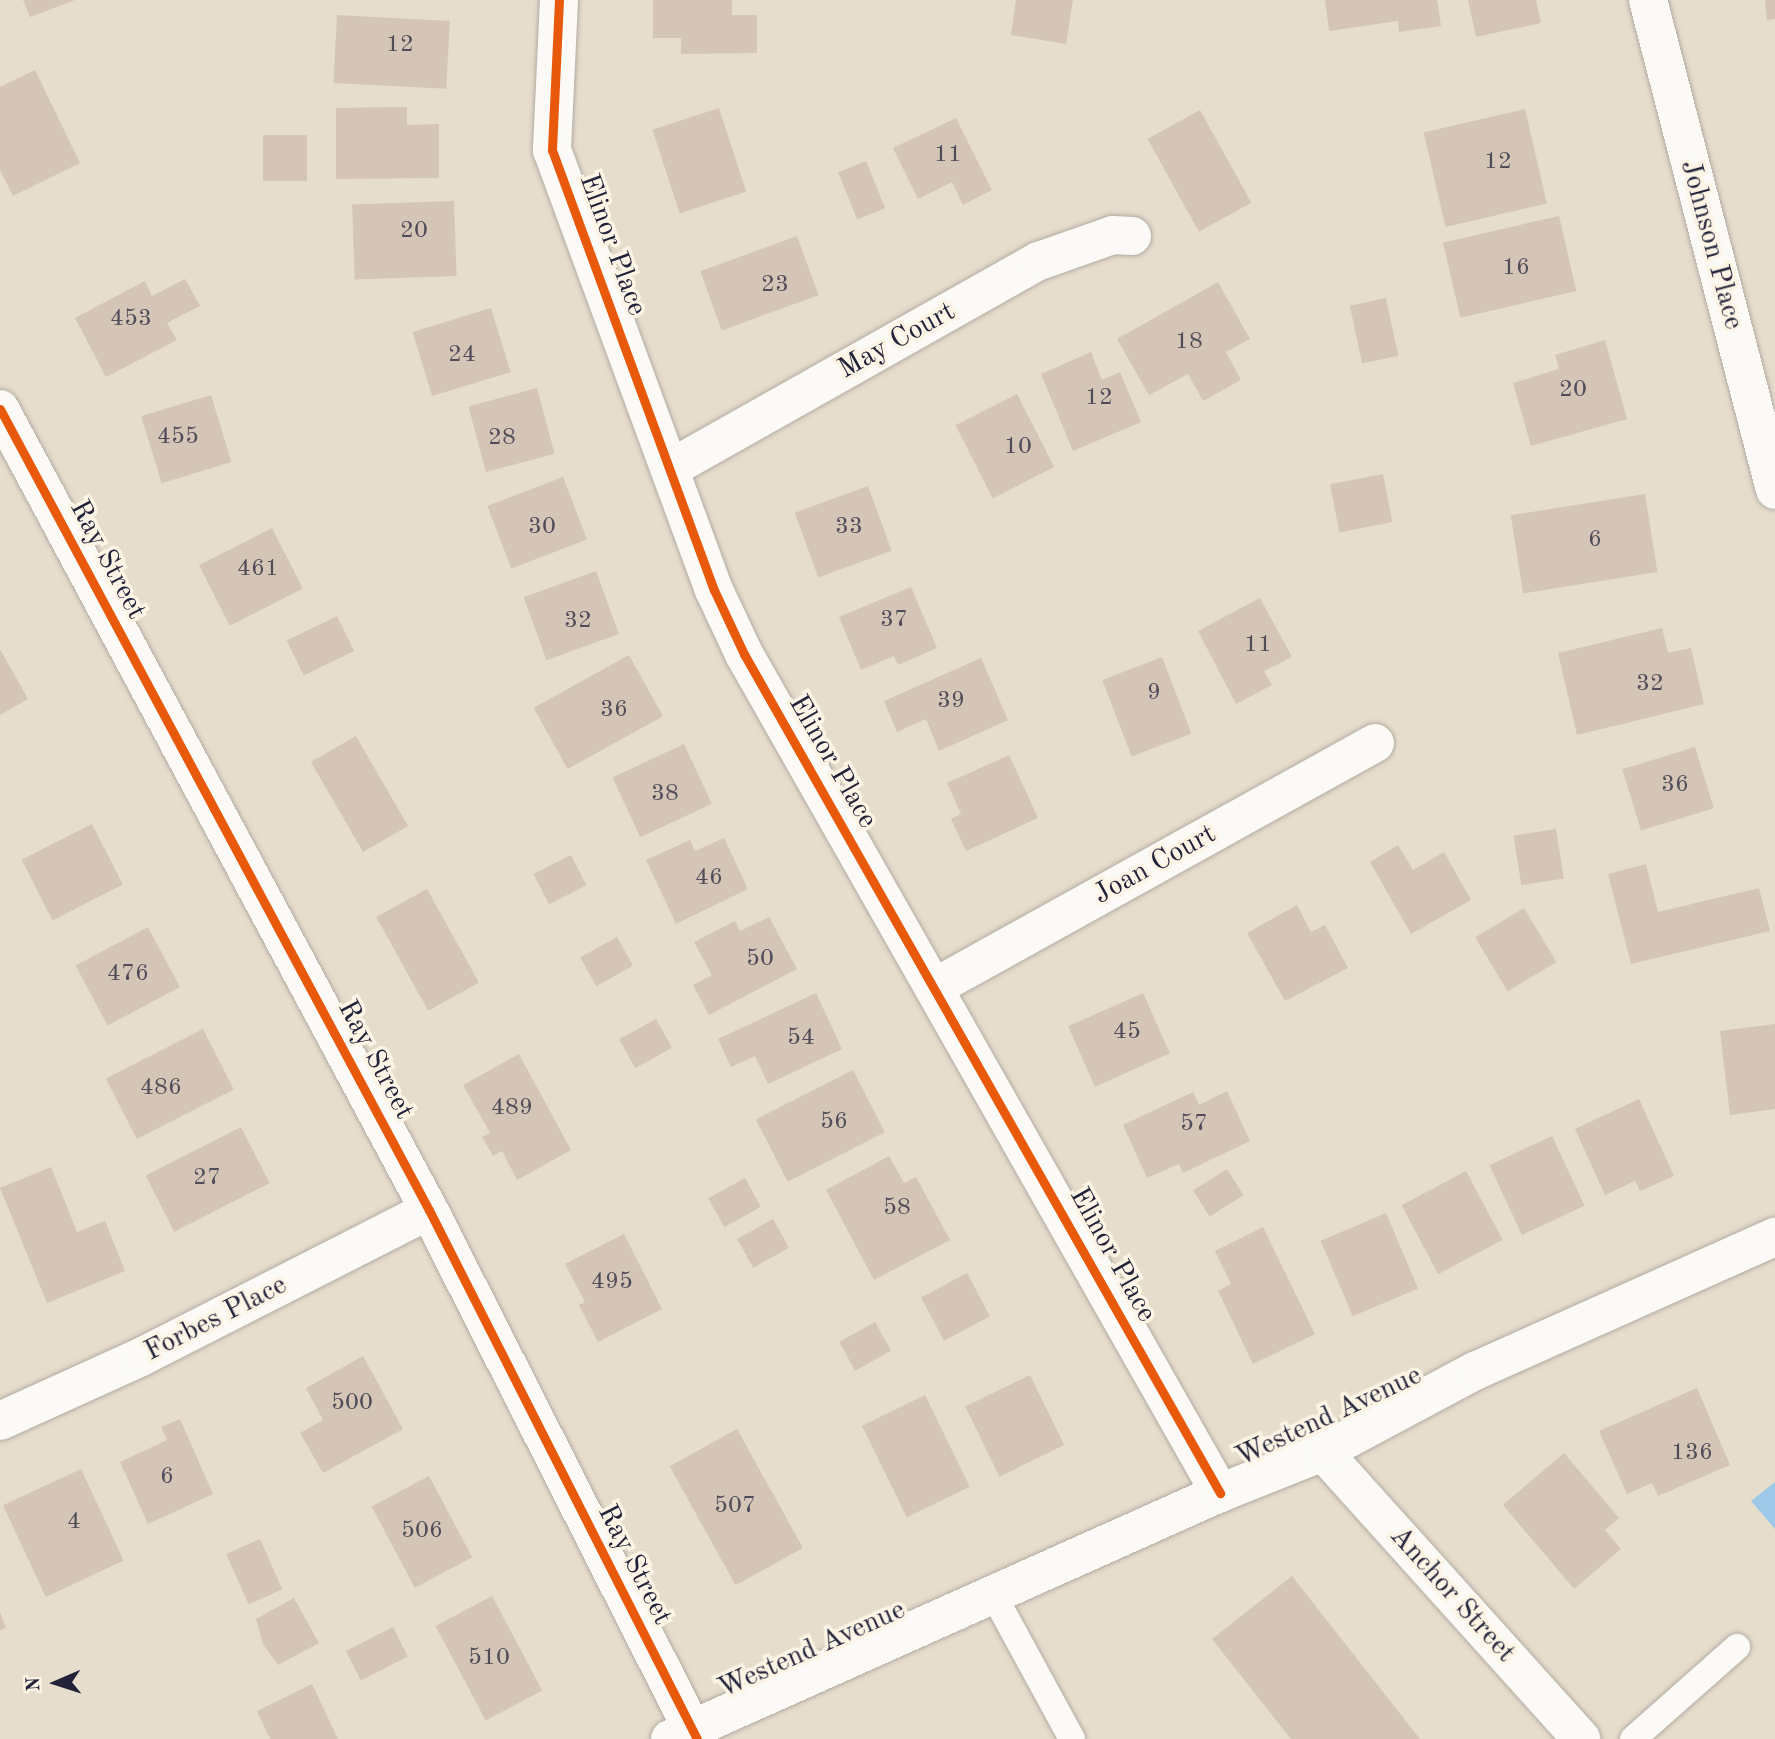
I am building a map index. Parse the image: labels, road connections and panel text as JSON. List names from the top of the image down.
{
  "streets": {
    "street": [
      "Elinor Place",
      "Johnson Place",
      "May Court",
      "Ray Street",
      "Joan Court",
      "Forbes Place",
      "Westend Avenue",
      "Anchor Street"
    ]
  },
  "crossings": [
    ["Elinor Place", "May Court"],
    ["Elinor Place", "Joan Court"],
    ["Elinor Place", "Westend Avenue"],
    ["Ray Street", "Forbes Place"],
    ["Ray Street", "Westend Avenue"],
    ["Westend Avenue", "Anchor Street"]
  ],
  "house_numbers": [
    "12",
    "11",
    "12",
    "20",
    "16",
    "23",
    "453",
    "18",
    "24",
    "20",
    "12",
    "455",
    "28",
    "10",
    "30",
    "33",
    "6",
    "461",
    "37",
    "32",
    "11",
    "32",
    "9",
    "39",
    "36",
    "36",
    "38",
    "46",
    "50",
    "476",
    "45",
    "54",
    "486",
    "489",
    "56",
    "57",
    "27",
    "58",
    "495",
    "500",
    "136",
    "6",
    "507",
    "4",
    "506",
    "510"
  ],
  "north": "left"
}
